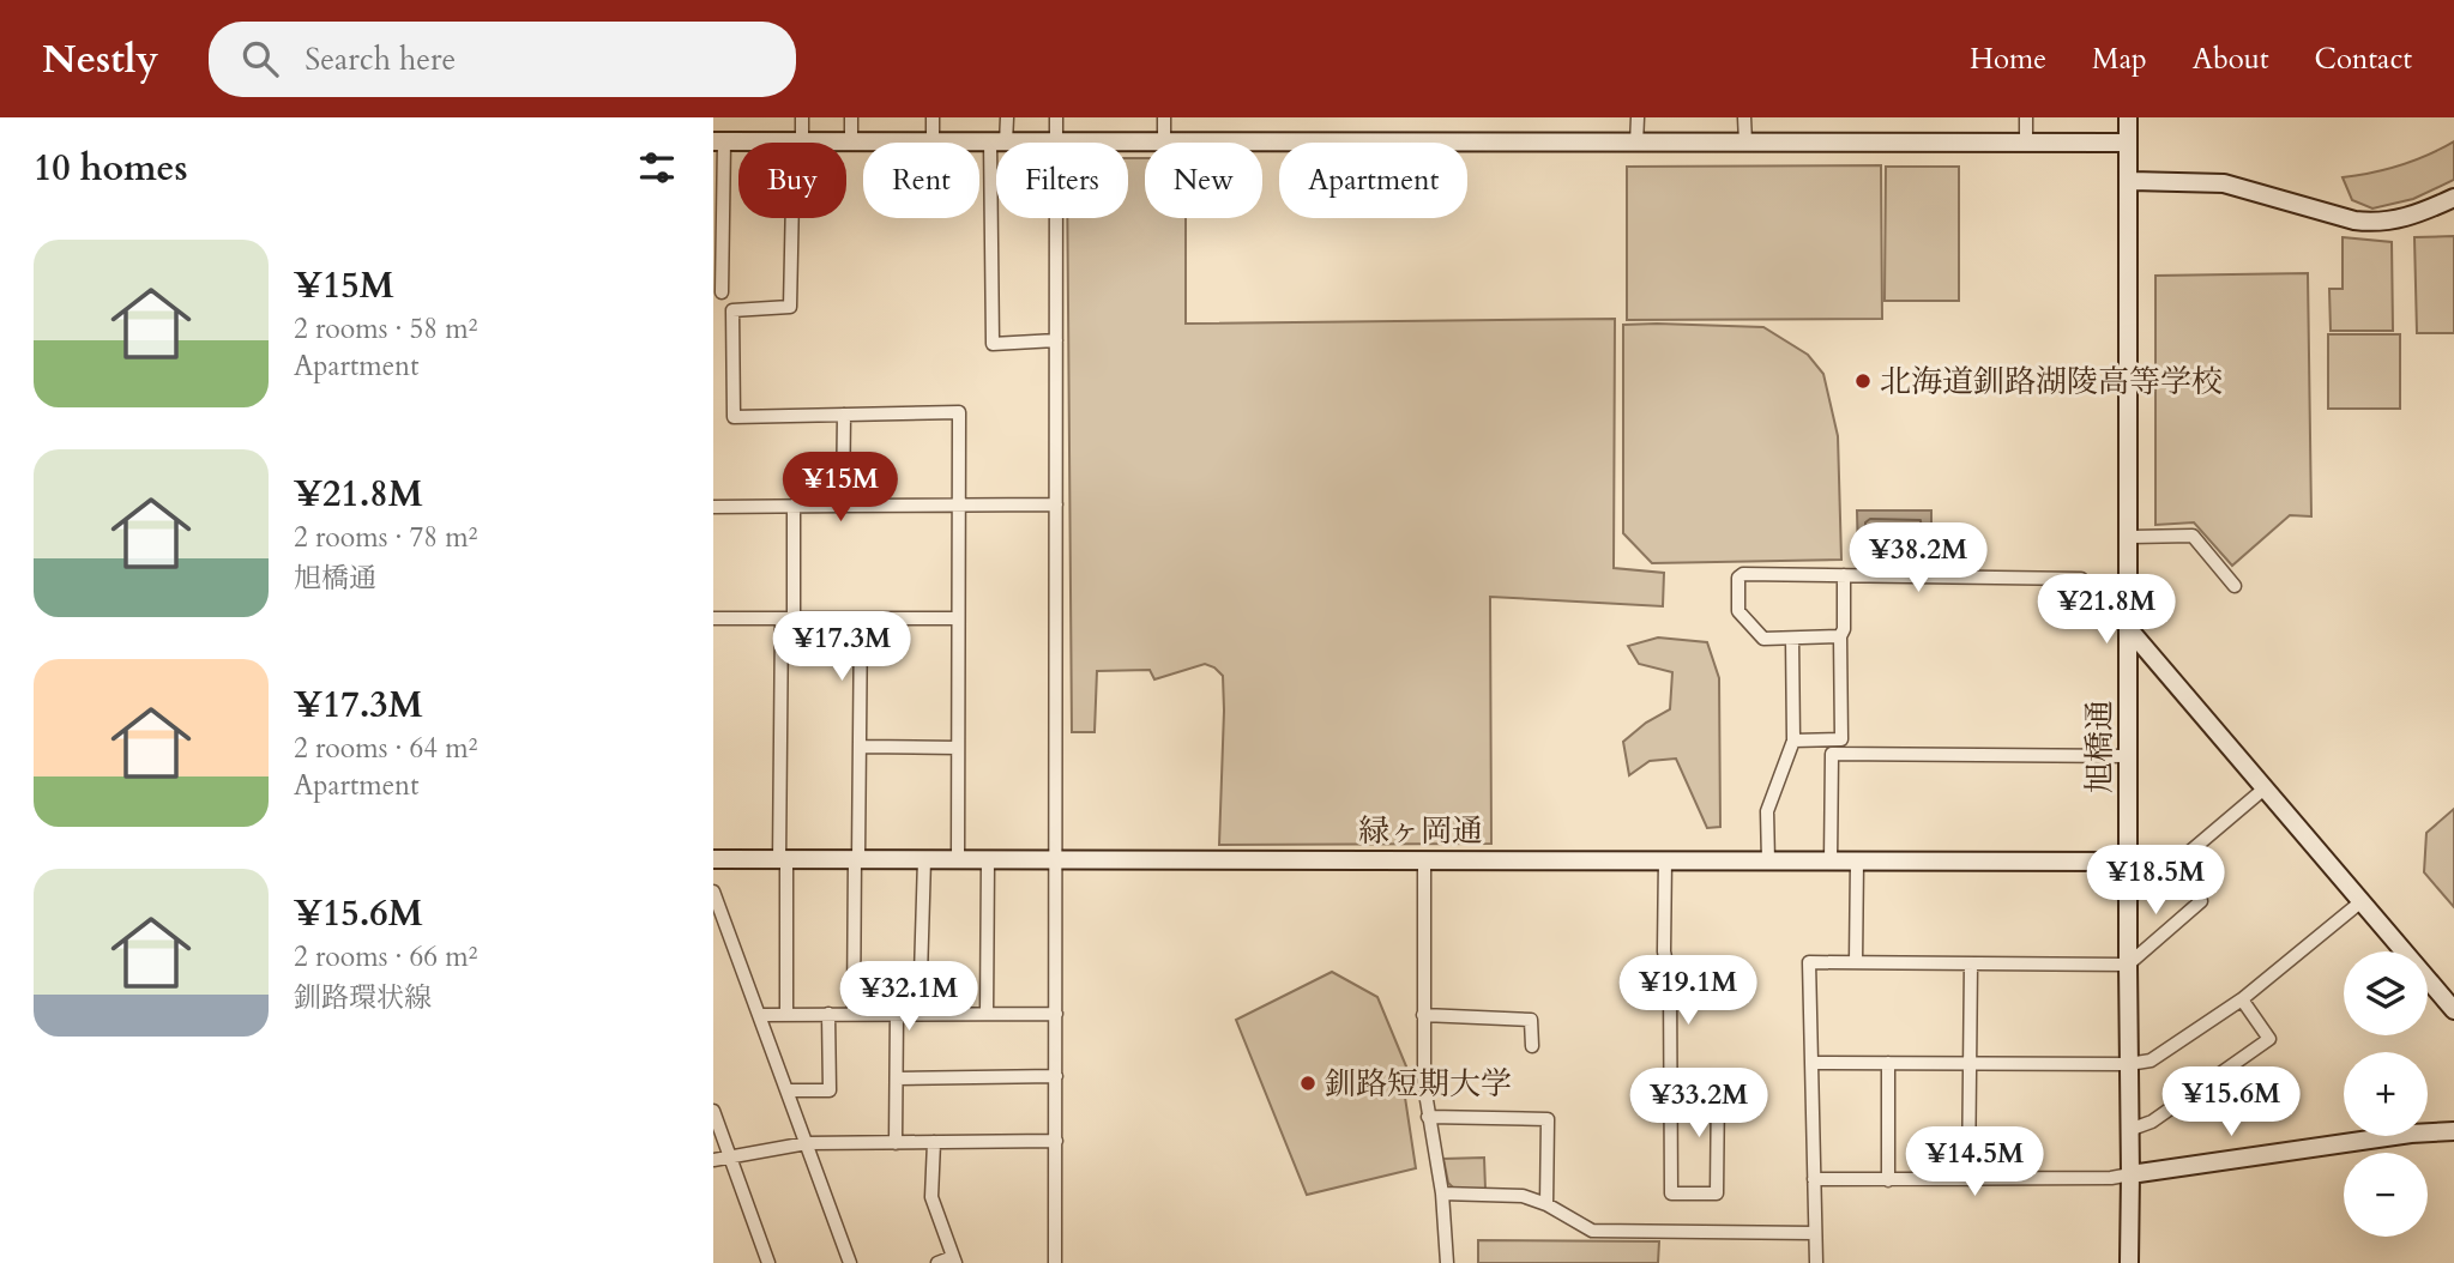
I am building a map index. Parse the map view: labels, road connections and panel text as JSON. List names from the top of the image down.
{
  "streets": {
    "street": ["旭橋通", "緑ヶ岡通"]
  },
  "crossings": [
    ["旭橋通", "緑ヶ岡通"]
  ],
  "places": ["北海道釧路湖陵高等学校", "釧路短期大学"],
  "page": {
    "header": "Nestly",
    "search": "Search here",
    "nav": [
      "Home",
      "Map",
      "About",
      "Contact"
    ],
    "heading": "10 homes",
    "chip": [
      "Buy",
      "Rent",
      "Filters",
      "New",
      "Apartment"
    ],
    "list": [
      {
        "name": "¥15M",
        "note": "2 rooms · 58 m² · Apartment"
      },
      {
        "name": "¥21.8M",
        "note": "2 rooms · 78 m² · 旭橋通"
      },
      {
        "name": "¥17.3M",
        "note": "2 rooms · 64 m² · Apartment"
      },
      {
        "name": "¥15.6M",
        "note": "2 rooms · 66 m² · 釧路環状線"
      }
    ],
    "price": [
      "¥15M",
      "¥38.2M",
      "¥21.8M",
      "¥17.3M",
      "¥18.5M",
      "¥19.1M",
      "¥32.1M",
      "¥15.6M",
      "¥33.2M",
      "¥14.5M"
    ],
    "map_buttons": ["+", "−"]
  }
}
